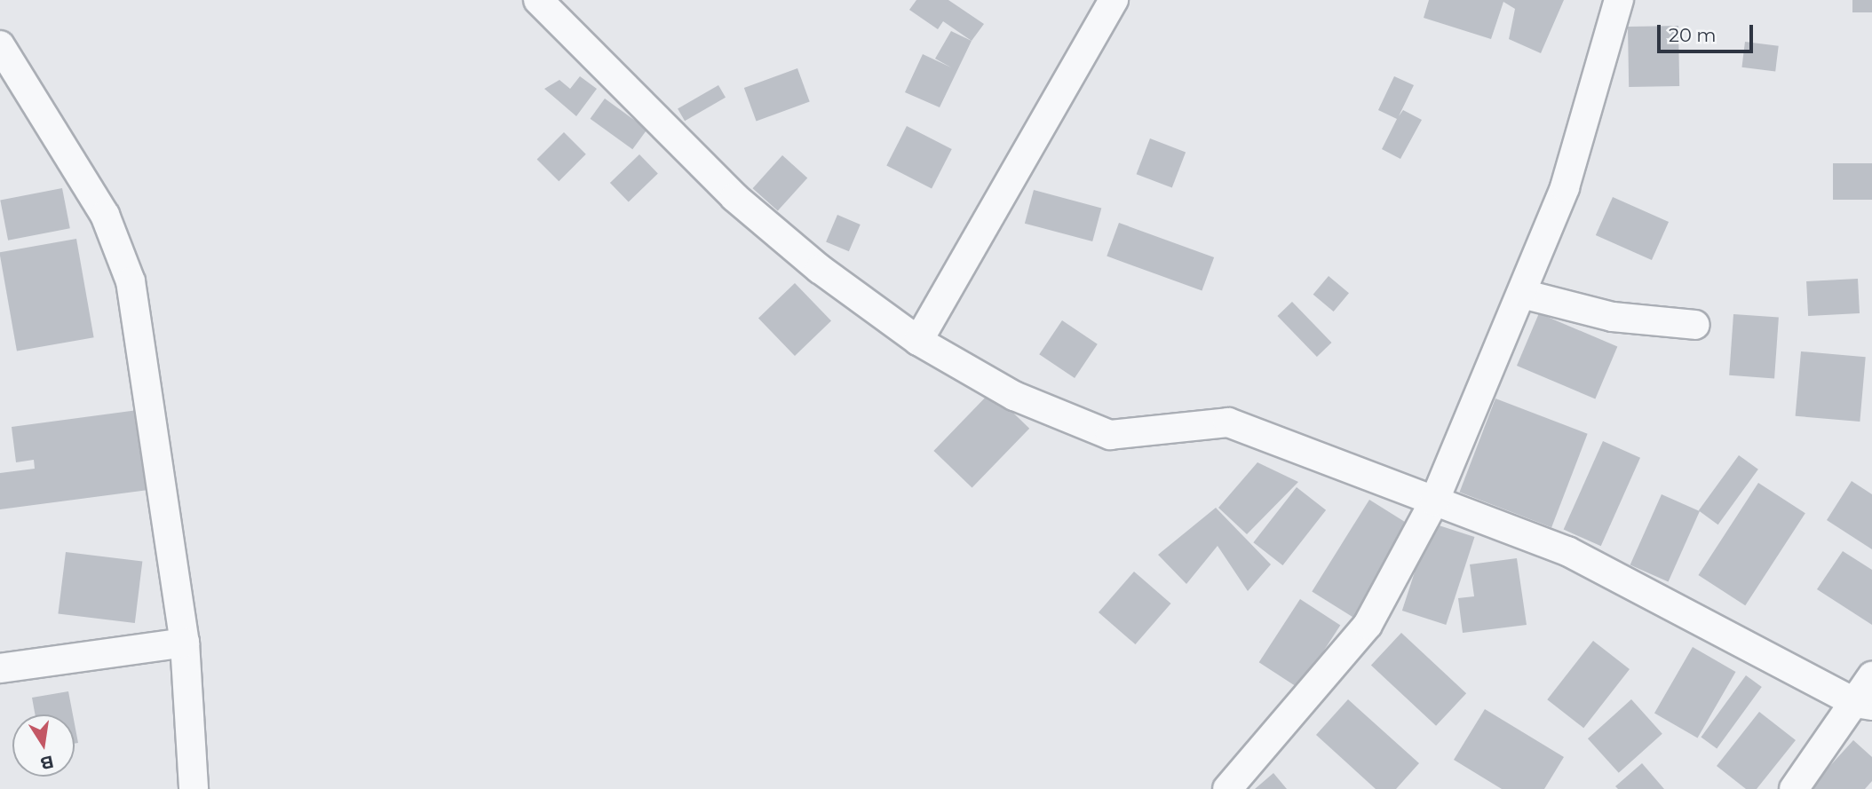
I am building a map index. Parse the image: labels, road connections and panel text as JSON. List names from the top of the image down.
{
  "scale_bar": "20 m",
  "north": "bottom"
}
